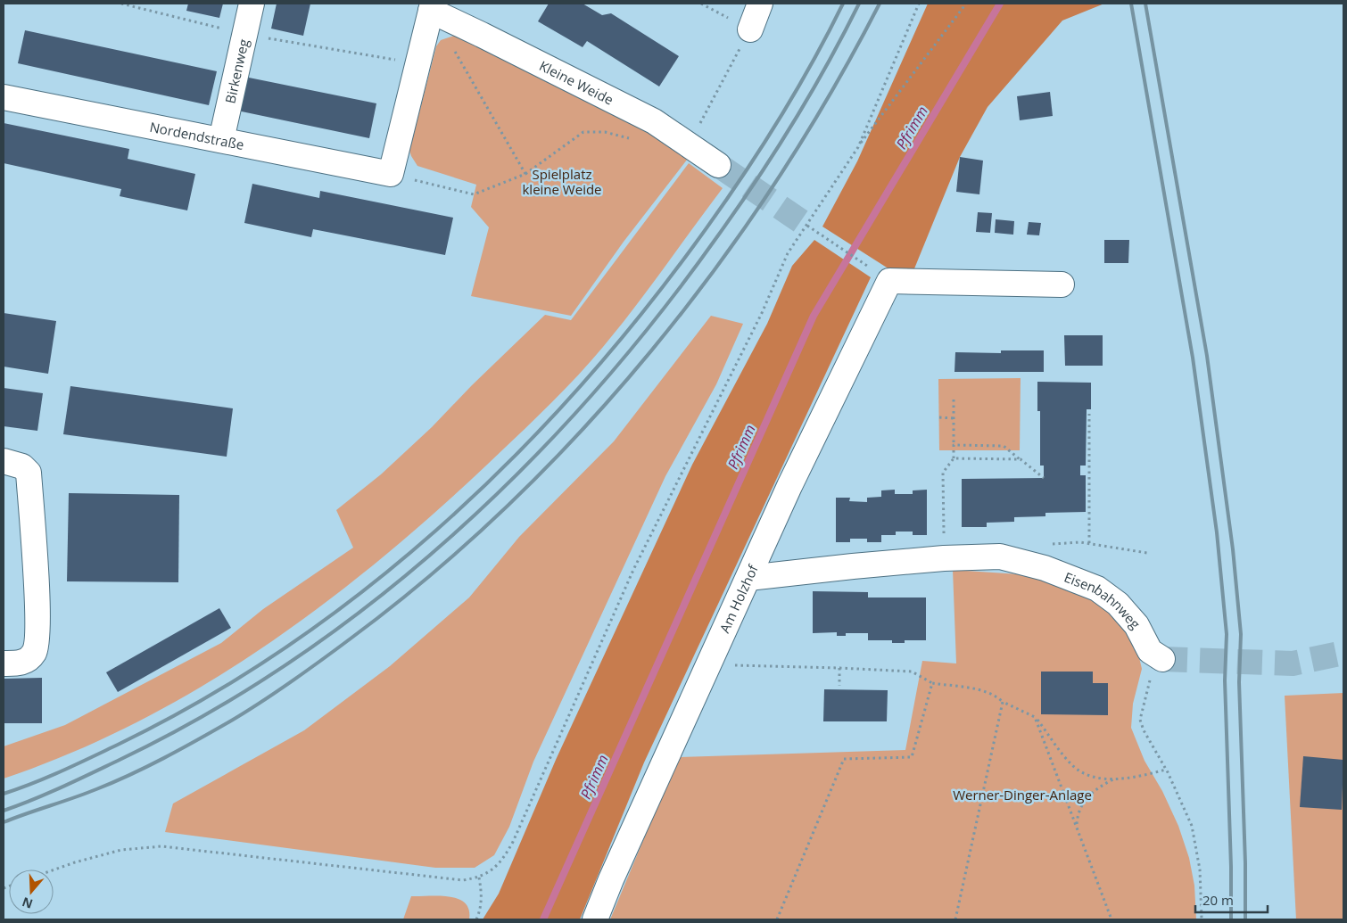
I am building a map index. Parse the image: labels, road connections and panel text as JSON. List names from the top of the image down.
{
  "streets": {
    "street": [
      "Birkenweg",
      "Kleine Weide",
      "Nordendstraße",
      "Am Holzhof",
      "Eisenbahnweg"
    ]
  },
  "crossings": [
    ["Birkenweg", "Nordendstraße"],
    ["Kleine Weide", "Nordendstraße"],
    ["Am Holzhof", "Eisenbahnweg"]
  ],
  "water": ["Pfrimm"],
  "parks": ["Spielplatz kleine Weide", "Werner-Dinger-Anlage"],
  "scale_bar": "20 m",
  "north": "bottom"
}
